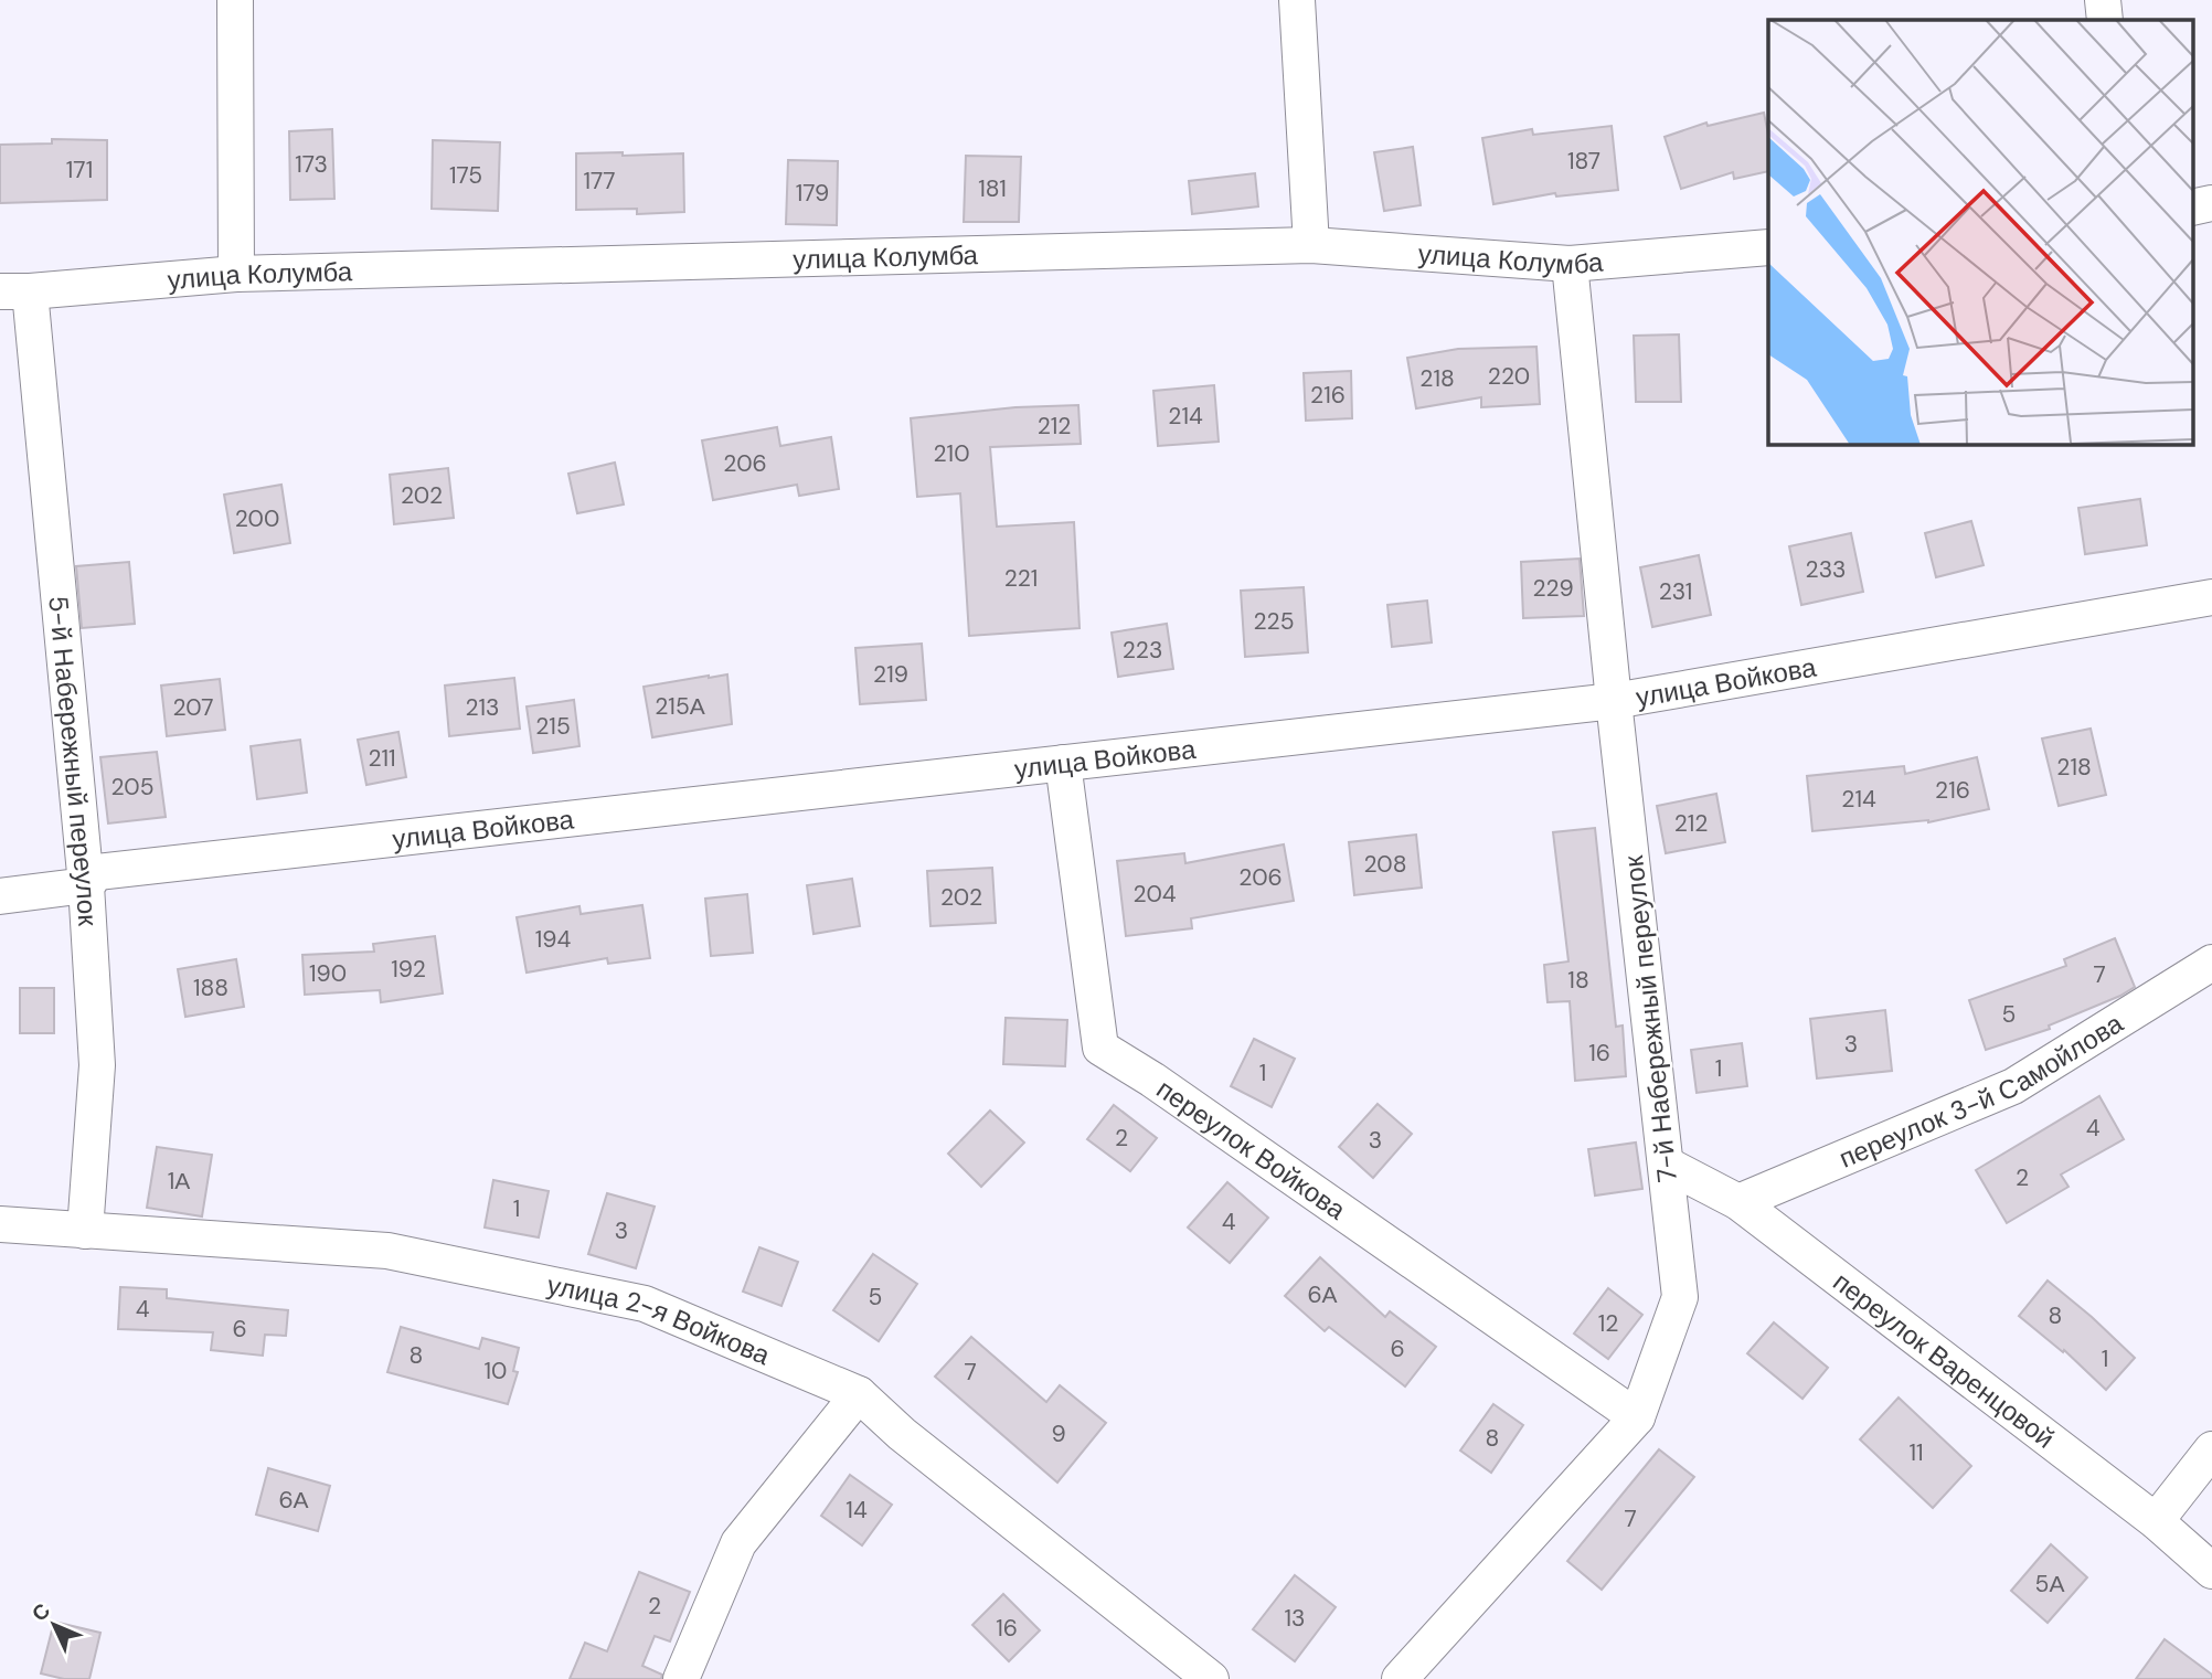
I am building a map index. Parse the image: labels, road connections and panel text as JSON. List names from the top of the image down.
{
  "streets": {
    "street": [
      "улица Колумба",
      "улица Войкова",
      "5-й Набережный переулок",
      "7-й Набережный переулок",
      "переулок 3-й Самойлова",
      "переулок Войкова",
      "улица 2-я Войкова",
      "переулок Варенцовой"
    ]
  },
  "crossings": [
    ["улица Колумба", "5-й Набережный переулок"],
    ["улица Колумба", "7-й Набережный переулок"],
    ["улица Войкова", "5-й Набережный переулок"],
    ["улица Войкова", "7-й Набережный переулок"],
    ["улица Войкова", "переулок Войкова"],
    ["5-й Набережный переулок", "улица 2-я Войкова"],
    ["7-й Набережный переулок", "переулок Войкова"],
    ["7-й Набережный переулок", "переулок Варенцовой"],
    ["переулок 3-й Самойлова", "переулок Варенцовой"]
  ],
  "house_numbers": [
    "187",
    "173",
    "171",
    "175",
    "177",
    "181",
    "179",
    "220",
    "218",
    "216",
    "214",
    "212",
    "210",
    "206",
    "202",
    "200",
    "233",
    "221",
    "229",
    "231",
    "225",
    "223",
    "219",
    "215А",
    "207",
    "213",
    "215",
    "211",
    "218",
    "205",
    "216",
    "214",
    "212",
    "208",
    "206",
    "204",
    "202",
    "194",
    "192",
    "190",
    "7",
    "18",
    "188",
    "5",
    "3",
    "16",
    "1",
    "1",
    "4",
    "2",
    "3",
    "2",
    "1А",
    "1",
    "4",
    "3",
    "6А",
    "5",
    "4",
    "8",
    "12",
    "6",
    "6",
    "8",
    "1",
    "10",
    "7",
    "9",
    "8",
    "11",
    "6А",
    "14",
    "7",
    "5А",
    "2",
    "13",
    "16"
  ],
  "north": "top left"
}
